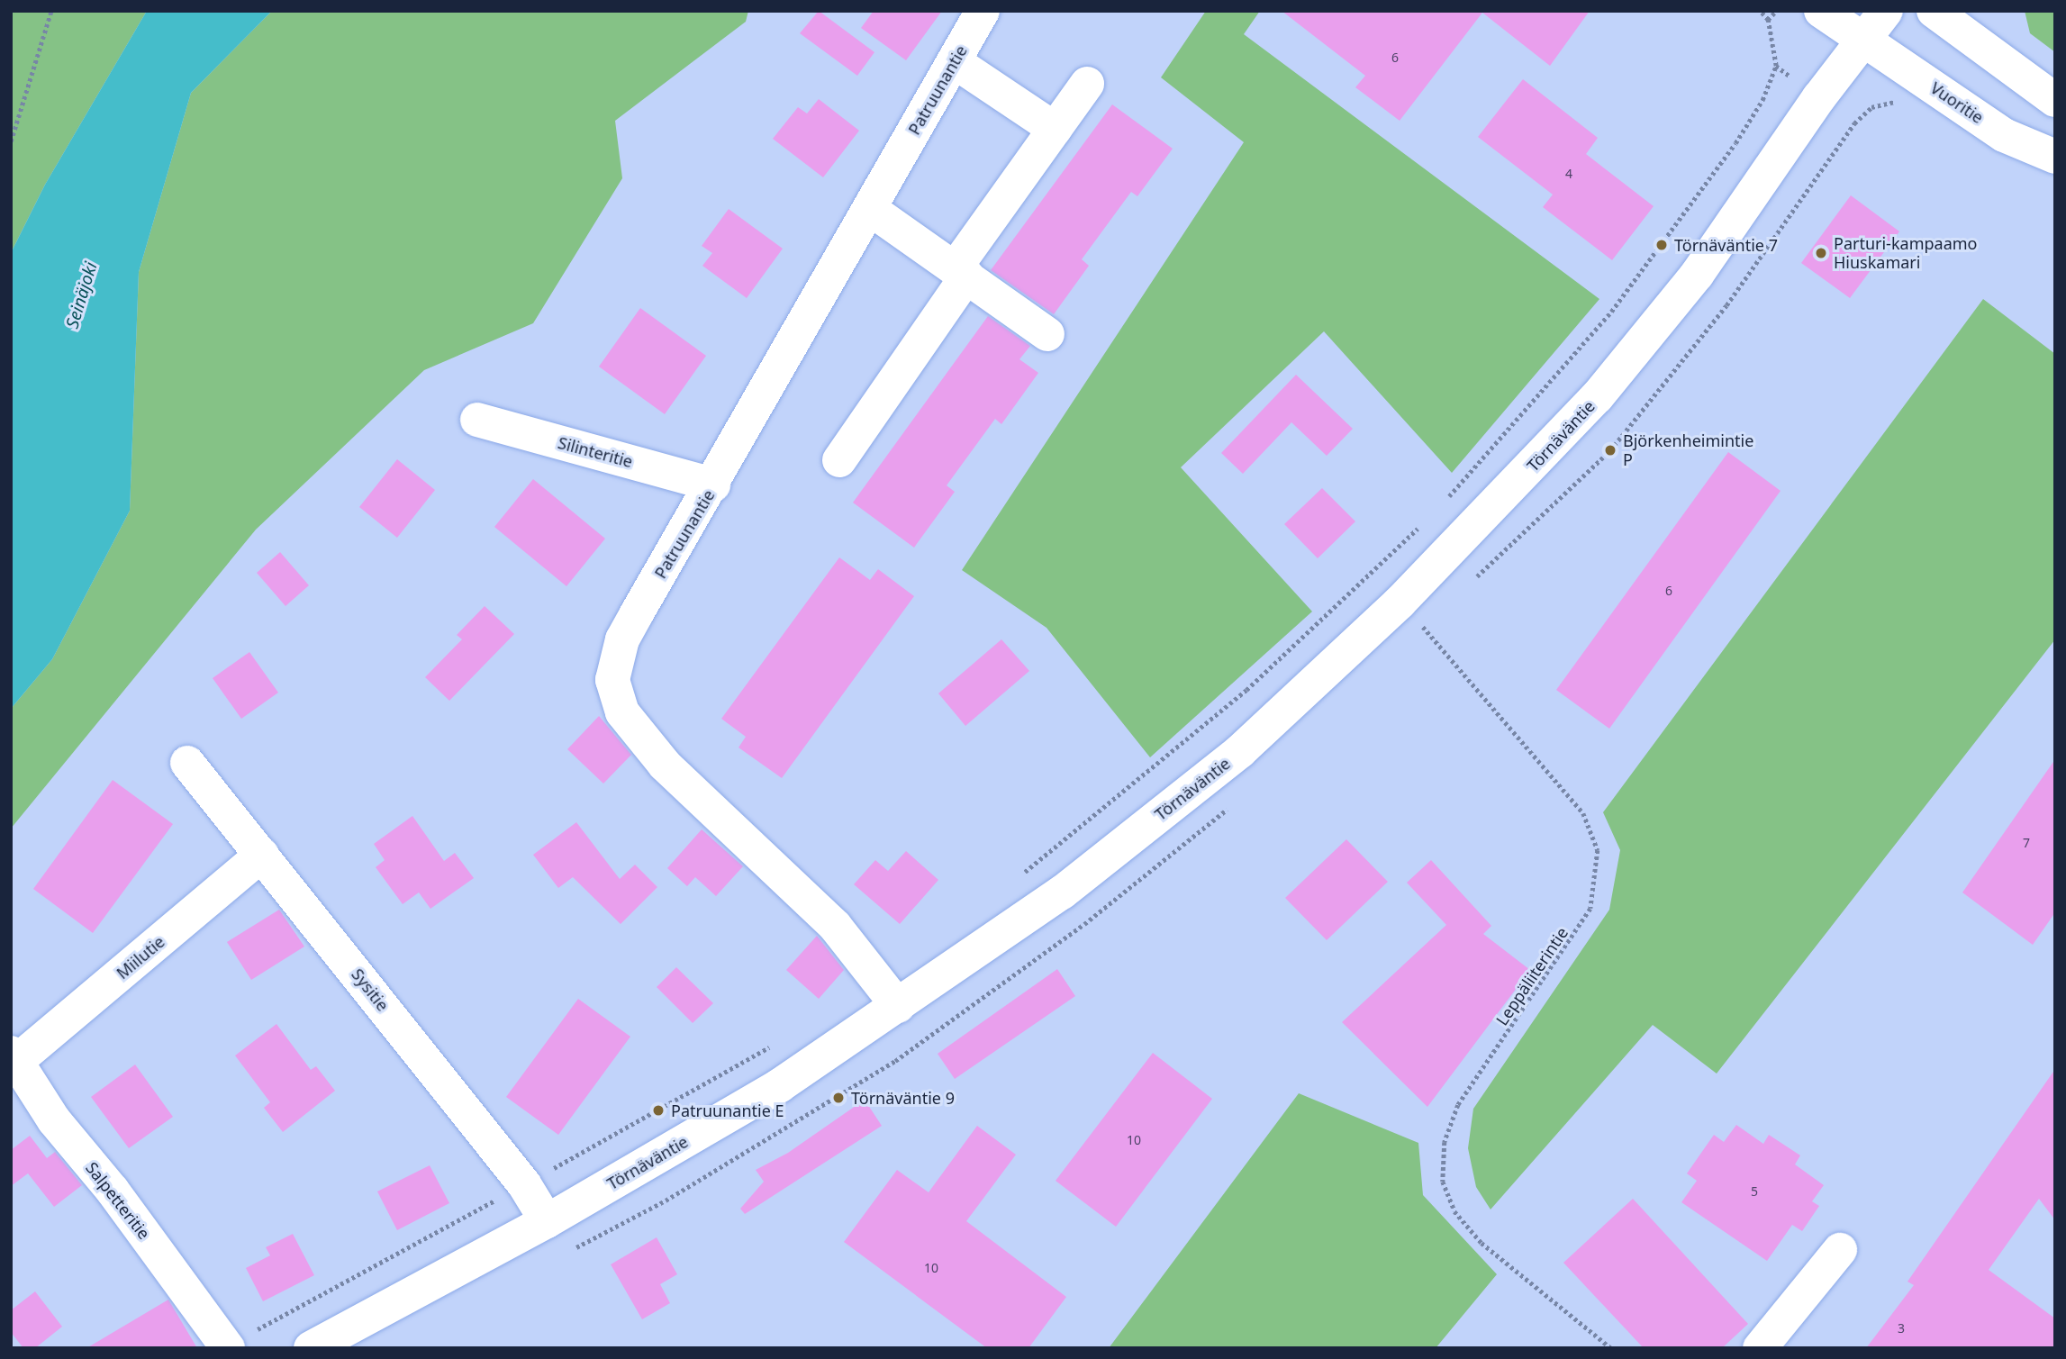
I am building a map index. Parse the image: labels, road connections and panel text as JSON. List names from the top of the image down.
{
  "streets": {
    "street": [
      "Patruunantie",
      "Vuoritie",
      "Törnäväntie",
      "Silinteritie",
      "Miilutie",
      "Sysitie",
      "Salpetteritie"
    ],
    "path": ["Leppäliiterintie"]
  },
  "crossings": [
    ["Patruunantie", "Törnäväntie"],
    ["Patruunantie", "Silinteritie"],
    ["Vuoritie", "Törnäväntie"],
    ["Törnäväntie", "Leppäliiterintie"],
    ["Törnäväntie", "Sysitie"],
    ["Miilutie", "Sysitie"],
    ["Miilutie", "Salpetteritie"]
  ],
  "water": ["Seinäjoki"],
  "places": [
    "Törnäväntie 7",
    "Parturi-kampaamo Hiuskamari",
    "Björkenheimintie P",
    "Törnäväntie 9",
    "Patruunantie E"
  ],
  "house_numbers": [
    "6",
    "4",
    "6",
    "7",
    "10",
    "5",
    "10",
    "3"
  ]
}
